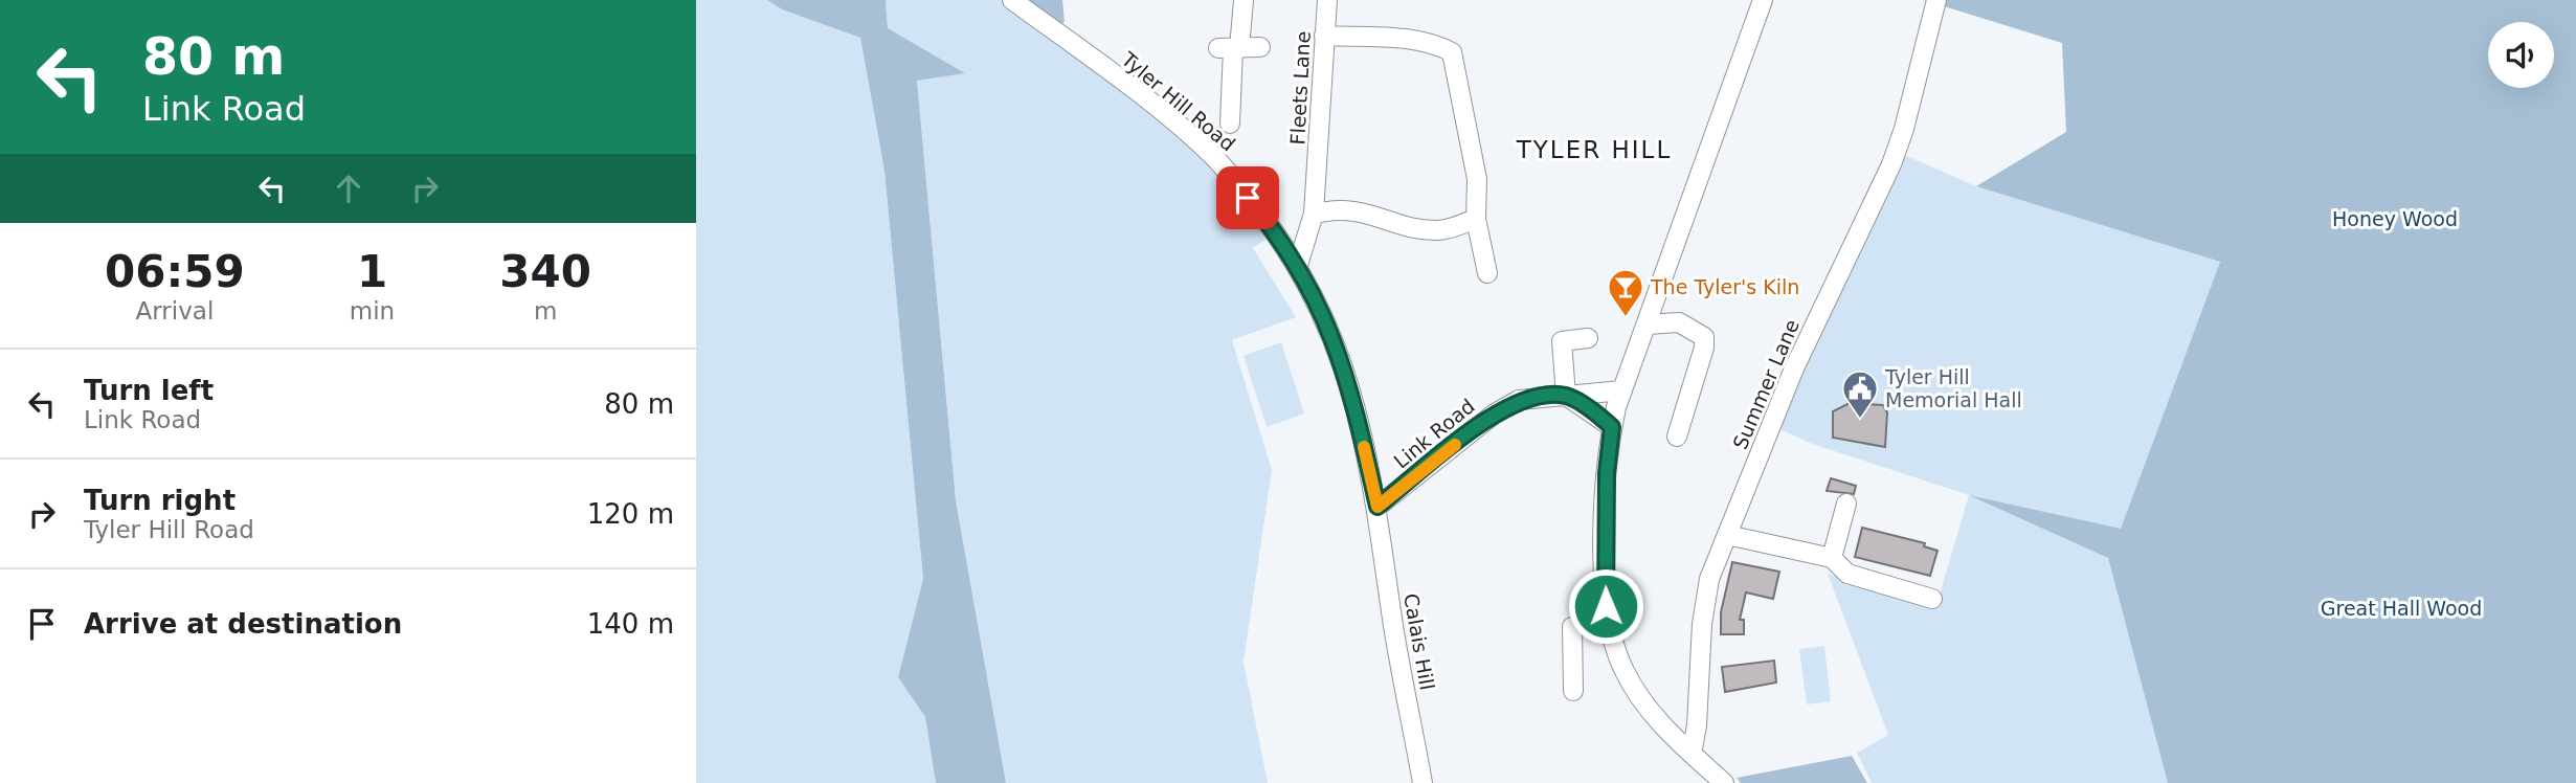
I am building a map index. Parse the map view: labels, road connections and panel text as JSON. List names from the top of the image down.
{
  "streets": {
    "street": [
      "Fleets Lane",
      "Tyler Hill Road",
      "Summer Lane",
      "Link Road",
      "Calais Hill"
    ]
  },
  "crossings": [
    ["Fleets Lane", "Tyler Hill Road"],
    ["Tyler Hill Road", "Link Road"],
    ["Tyler Hill Road", "Calais Hill"],
    ["Link Road", "Calais Hill"]
  ],
  "districts": ["TYLER HILL"],
  "parks": ["Honey Wood", "Great Hall Wood"],
  "places": {
    "bar": ["The Tyler's Kiln"],
    "public building": ["Tyler Hill Memorial Hall"]
  },
  "page": {
    "turn": ["80 m", "Link Road"],
    "eta": [
      "06:59",
      "Arrival",
      "1",
      "min",
      "340",
      "m"
    ],
    "list": [
      {
        "name": "Turn left",
        "note": "Link Road",
        "value": "80 m"
      },
      {
        "name": "Turn right",
        "note": "Tyler Hill Road",
        "value": "120 m"
      },
      {
        "name": "Arrive at destination",
        "value": "140 m"
      }
    ]
  }
}
